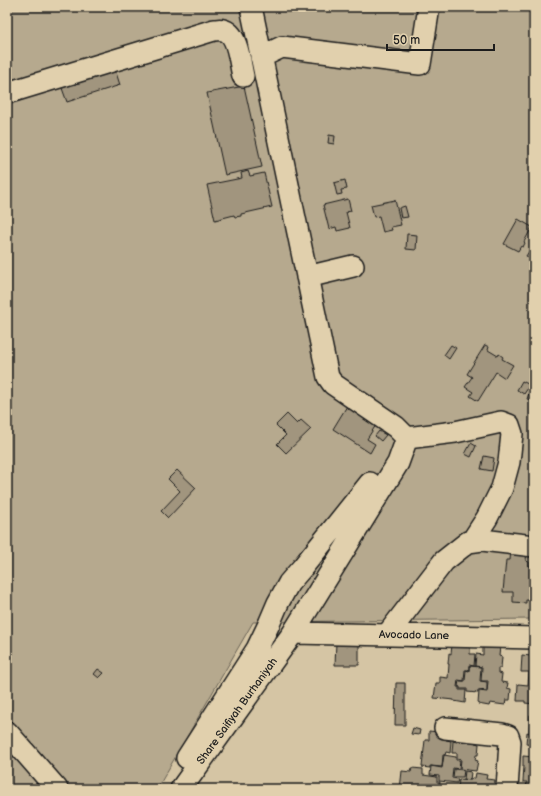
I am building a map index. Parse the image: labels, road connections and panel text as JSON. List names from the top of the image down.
{
  "streets": {
    "street": ["Avocado Lane", "Share Saifiyah Burhaniyah"]
  },
  "crossings": [
    ["Avocado Lane", "Share Saifiyah Burhaniyah"]
  ],
  "scale_bar": "50 m"
}
